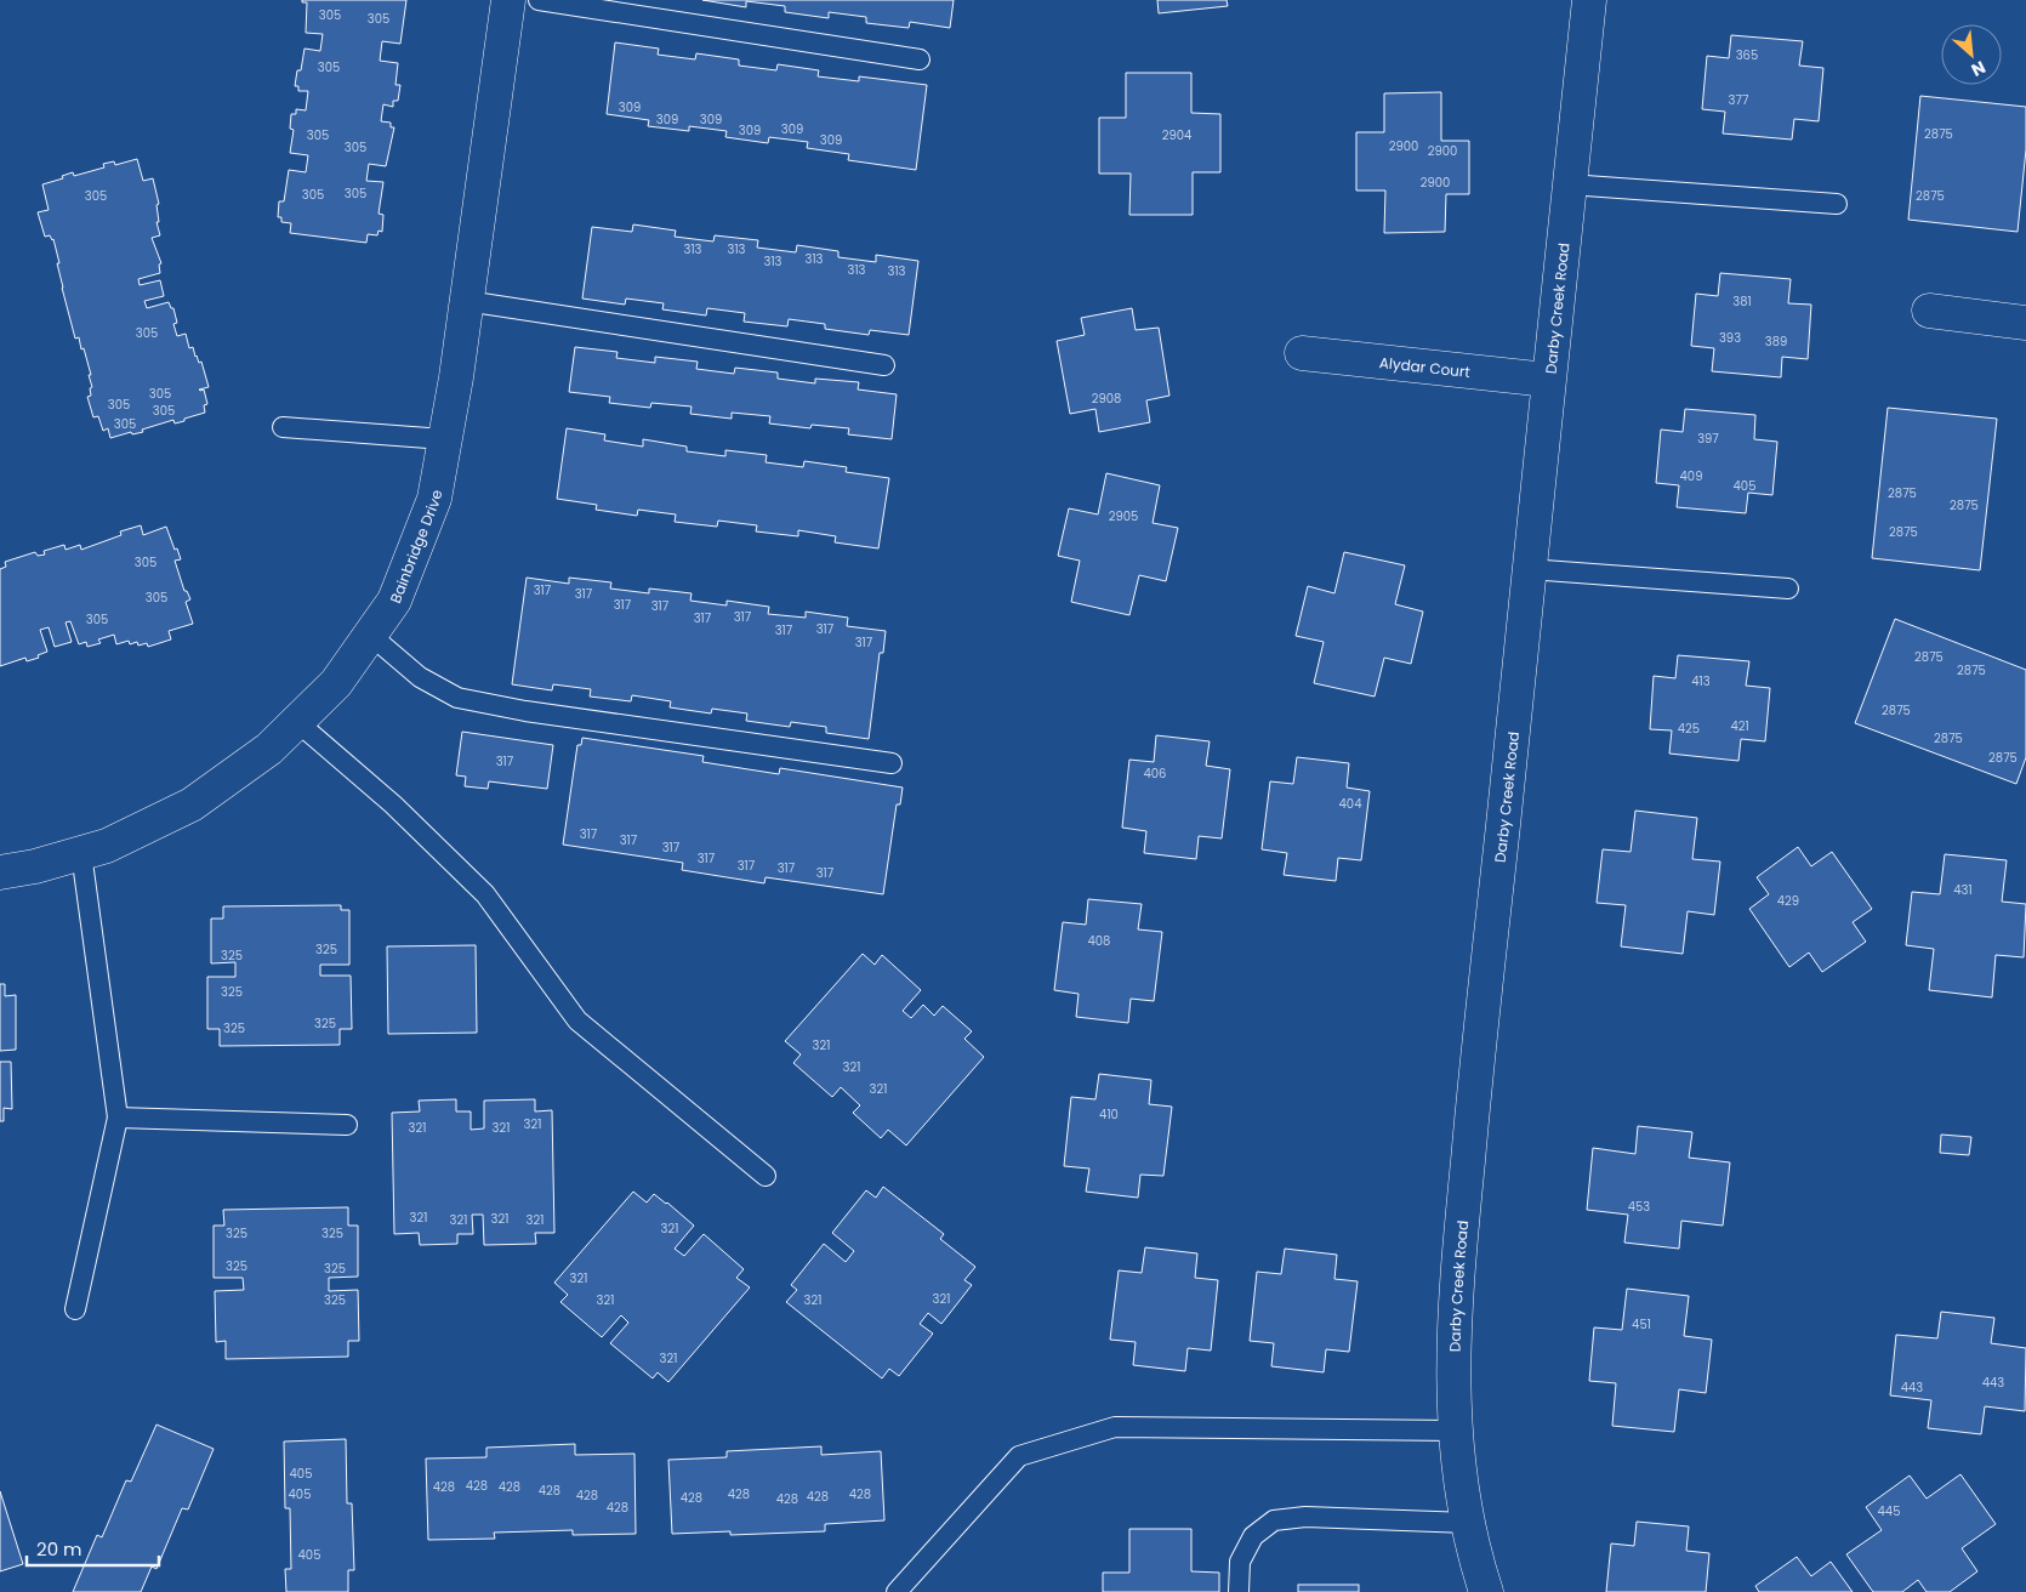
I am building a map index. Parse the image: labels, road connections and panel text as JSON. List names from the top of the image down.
{
  "streets": {
    "street": ["Darby Creek Road", "Alydar Court", "Bainbridge Drive"]
  },
  "crossings": [
    ["Darby Creek Road", "Alydar Court"]
  ],
  "house_numbers": [
    "305",
    "305",
    "365",
    "305",
    "377",
    "309",
    "309",
    "309",
    "309",
    "309",
    "2875",
    "305",
    "2904",
    "309",
    "2900",
    "305",
    "2900",
    "2900",
    "305",
    "305",
    "305",
    "2875",
    "313",
    "313",
    "313",
    "313",
    "313",
    "313",
    "381",
    "305",
    "393",
    "389",
    "305",
    "2908",
    "305",
    "305",
    "305",
    "397",
    "409",
    "405",
    "2875",
    "2875",
    "2905",
    "2875",
    "305",
    "317",
    "317",
    "305",
    "317",
    "317",
    "317",
    "317",
    "305",
    "317",
    "317",
    "317",
    "2875",
    "2875",
    "413",
    "2875",
    "421",
    "425",
    "2875",
    "2875",
    "317",
    "406",
    "404",
    "317",
    "317",
    "317",
    "317",
    "317",
    "317",
    "317",
    "431",
    "429",
    "408",
    "325",
    "325",
    "325",
    "325",
    "325",
    "321",
    "321",
    "321",
    "410",
    "321",
    "321",
    "321",
    "453",
    "321",
    "321",
    "321",
    "321",
    "321",
    "325",
    "325",
    "325",
    "325",
    "321",
    "321",
    "325",
    "321",
    "321",
    "451",
    "321",
    "443",
    "443",
    "405",
    "428",
    "428",
    "428",
    "428",
    "405",
    "428",
    "428",
    "428",
    "428",
    "428",
    "428",
    "428",
    "445",
    "405"
  ],
  "scale_bar": "20 m",
  "north": "bottom right"
}
